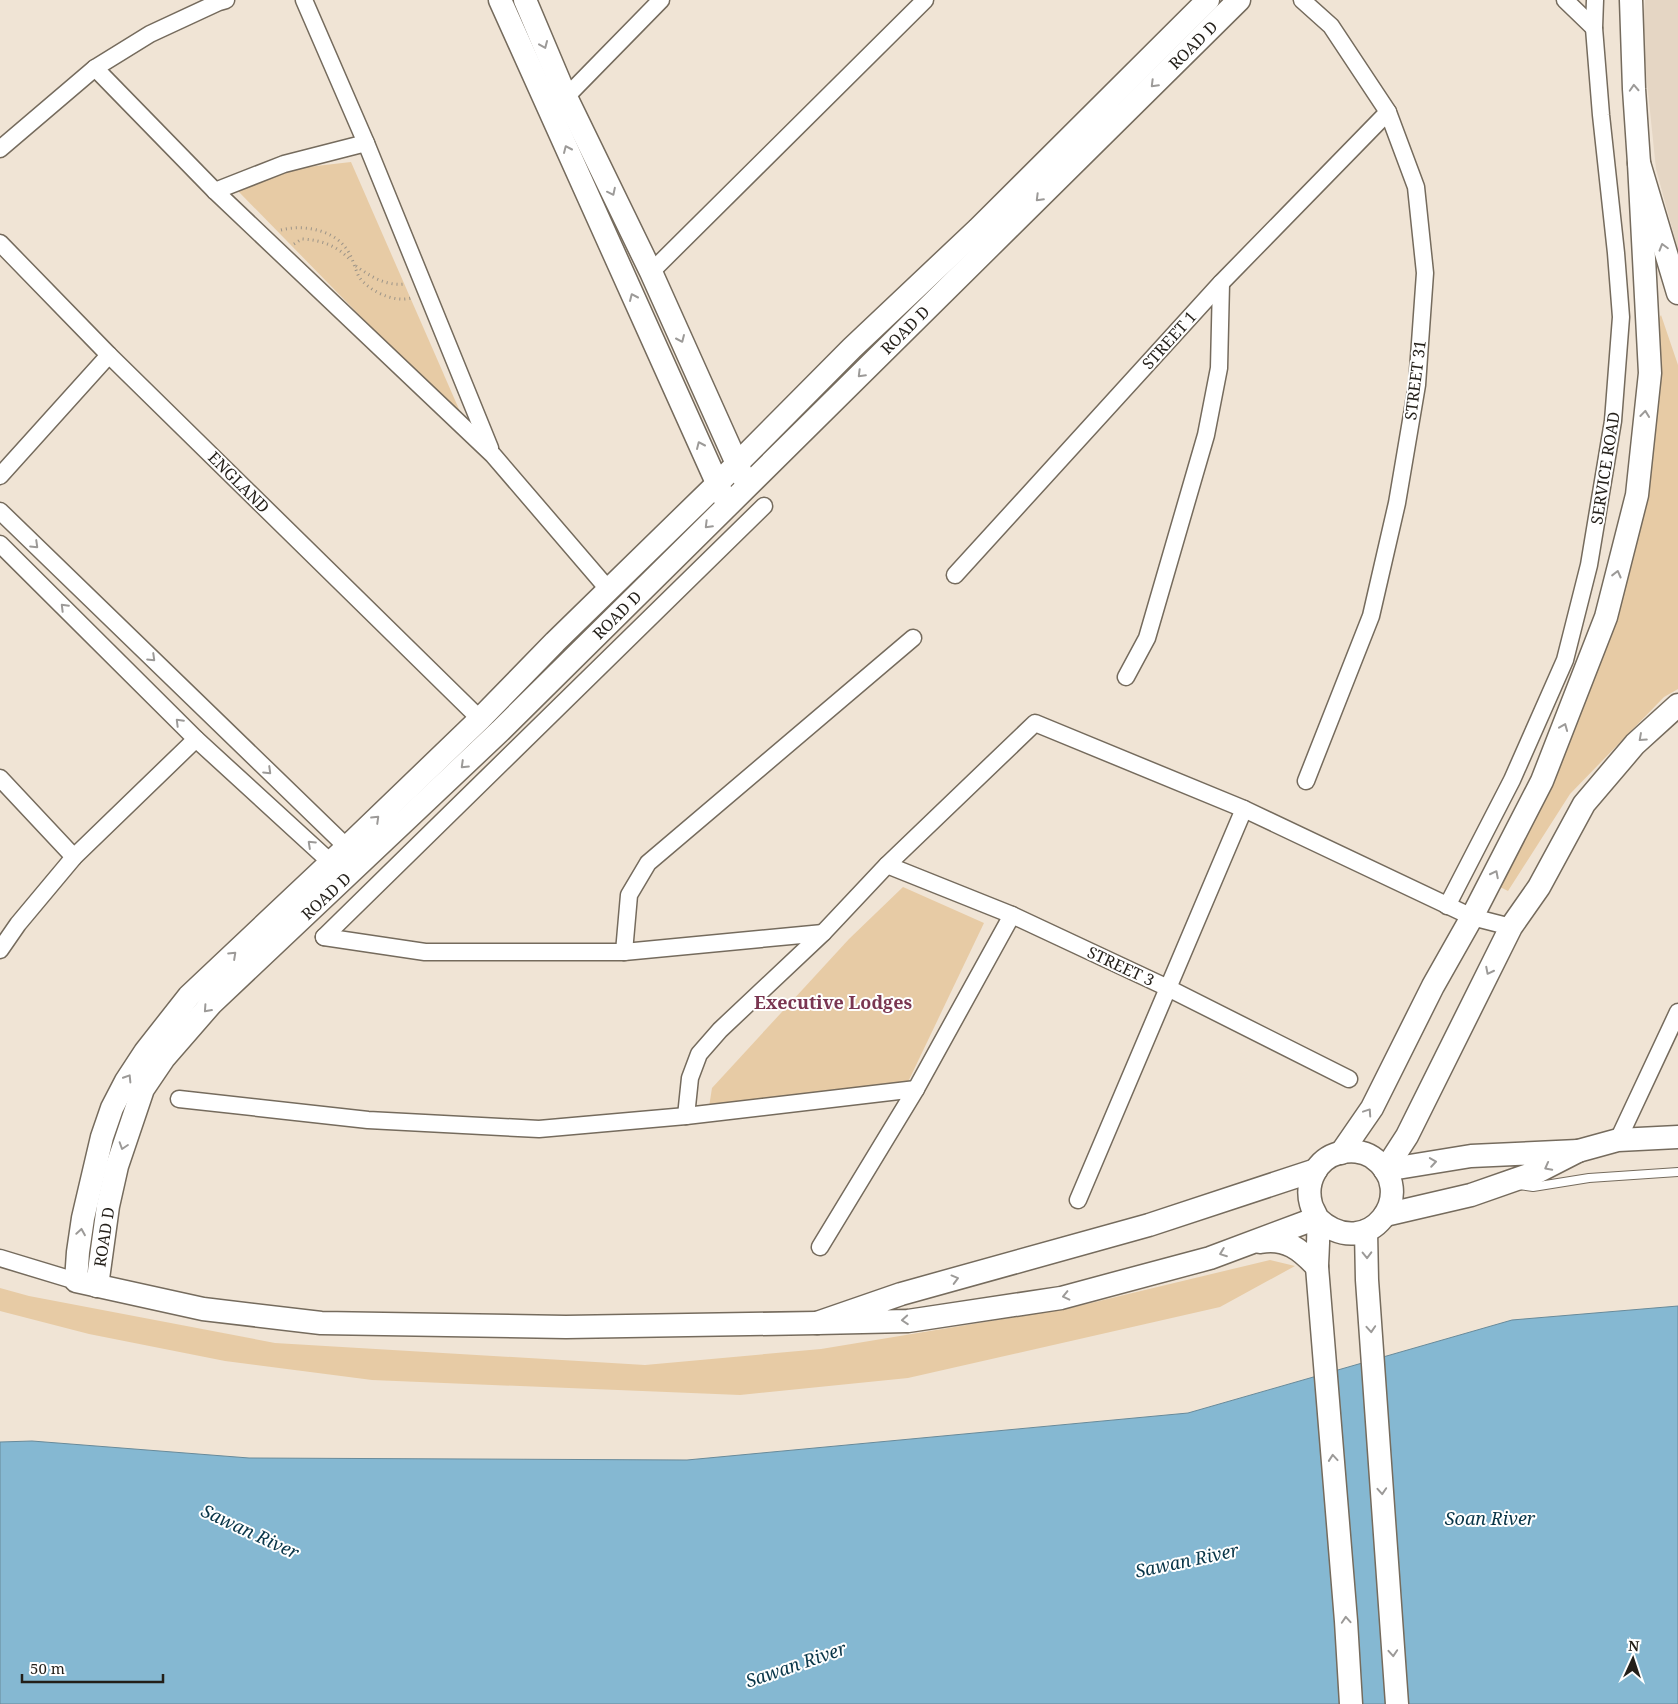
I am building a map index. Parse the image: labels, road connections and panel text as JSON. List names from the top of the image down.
{
  "streets": {
    "street": [
      "ROAD D",
      "STREET 1",
      "STREET 31",
      "SERVICE ROAD",
      "ENGLAND",
      "STREET 3"
    ]
  },
  "crossings": [
    ["ROAD D", "ENGLAND"],
    ["STREET 1", "STREET 31"]
  ],
  "districts": ["Executive Lodges"],
  "water": ["Soan River", "Sawan River"],
  "scale_bar": "50 m",
  "north": "top"
}
